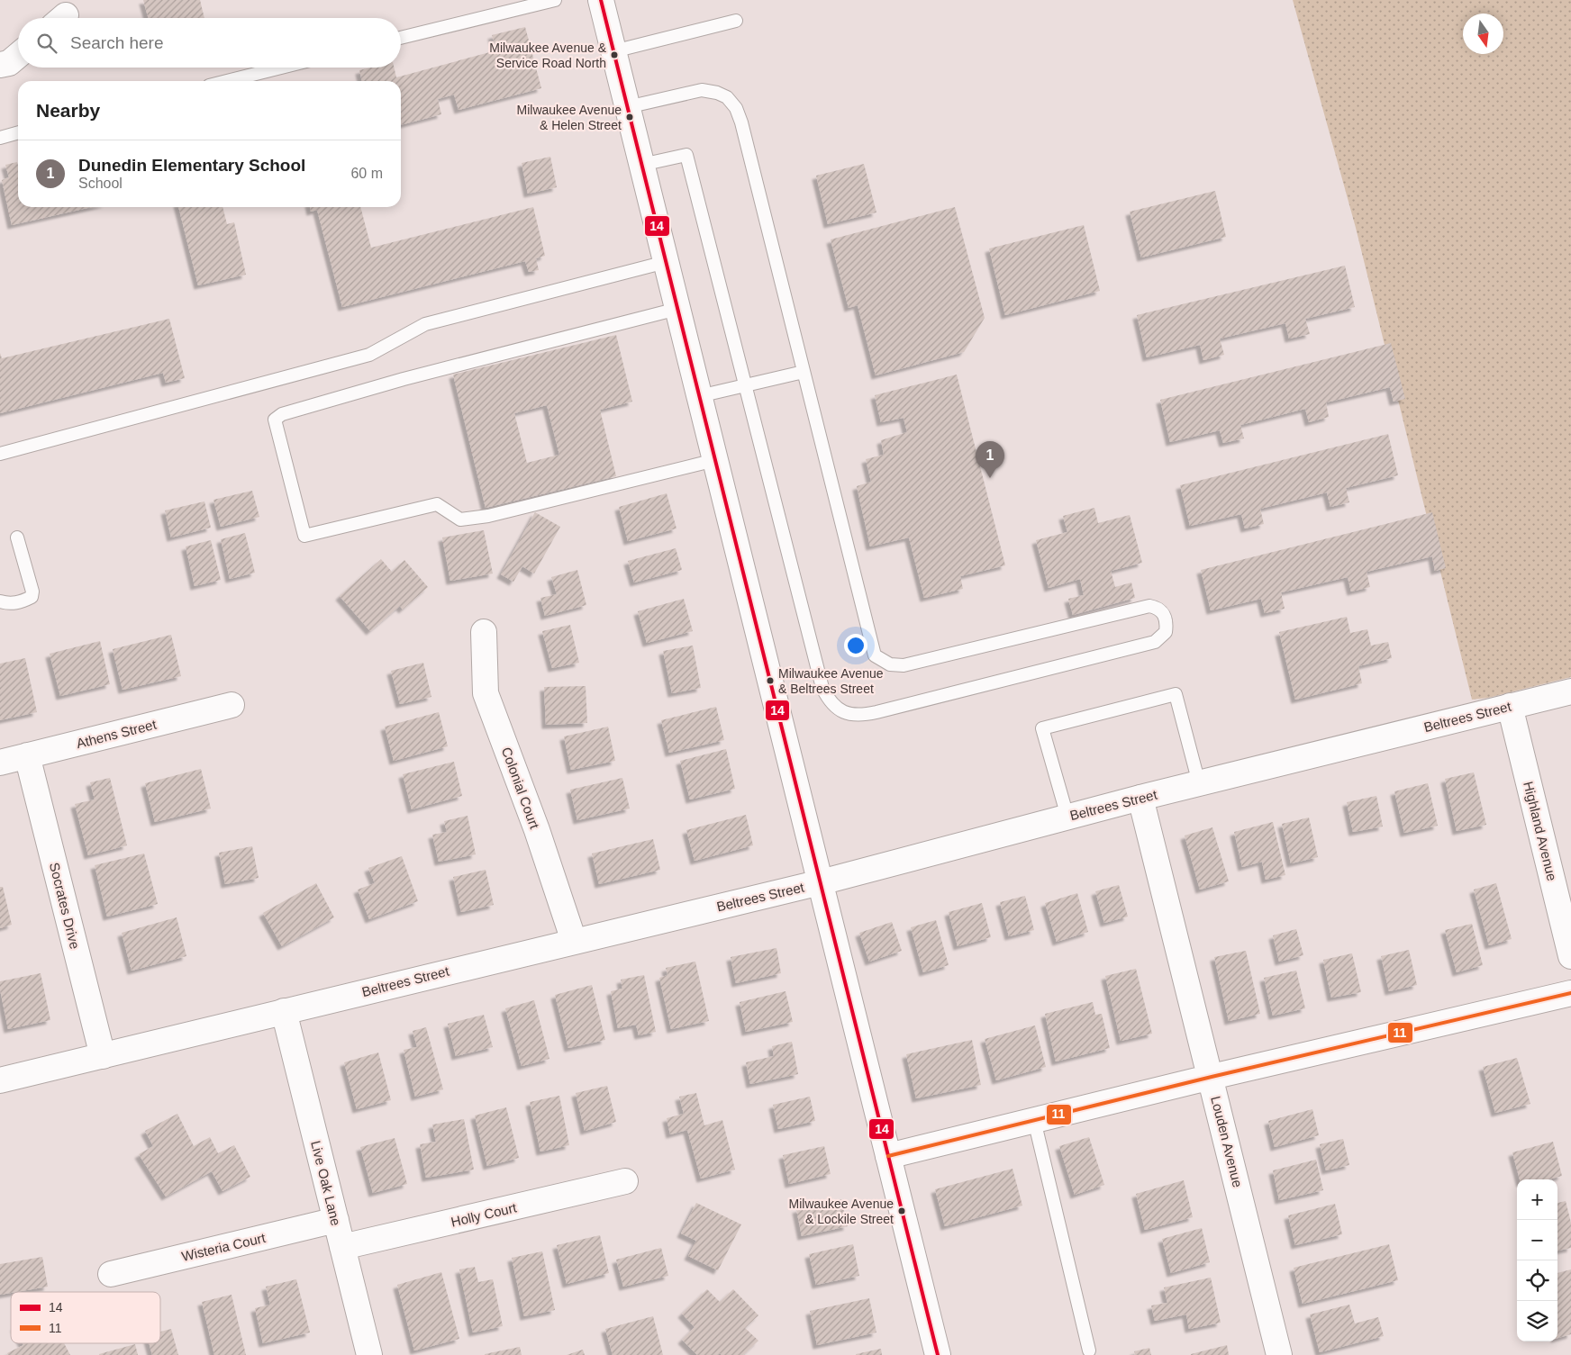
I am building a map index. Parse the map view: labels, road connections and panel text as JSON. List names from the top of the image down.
{
  "streets": {
    "street": [
      "Beltrees Street",
      "Athens Street",
      "Colonial Court",
      "Highland Avenue",
      "Socrates Drive",
      "Louden Avenue",
      "Live Oak Lane",
      "Holly Court",
      "Wisteria Court"
    ]
  },
  "crossings": [
    ["Beltrees Street", "Colonial Court"],
    ["Beltrees Street", "Highland Avenue"],
    ["Beltrees Street", "Socrates Drive"],
    ["Beltrees Street", "Louden Avenue"],
    ["Beltrees Street", "Live Oak Lane"],
    ["Athens Street", "Socrates Drive"],
    ["Live Oak Lane", "Holly Court"],
    ["Live Oak Lane", "Wisteria Court"]
  ],
  "places": [
    "Milwaukee Avenue & Service Road North",
    "Milwaukee Avenue & Helen Street",
    "Milwaukee Avenue & Beltrees Street",
    "Milwaukee Avenue & Lockile Street"
  ],
  "lines": ["transit line 14", "transit line 11"],
  "legend": ["14", "11"],
  "north": "bottom",
  "page": {
    "search": "Search here",
    "heading": "Nearby",
    "list": [
      {
        "mark": "1",
        "name": "Dunedin Elementary School",
        "note": "School",
        "value": "60 m"
      }
    ],
    "pins": "1",
    "map_buttons": ["+", "−"]
  }
}
